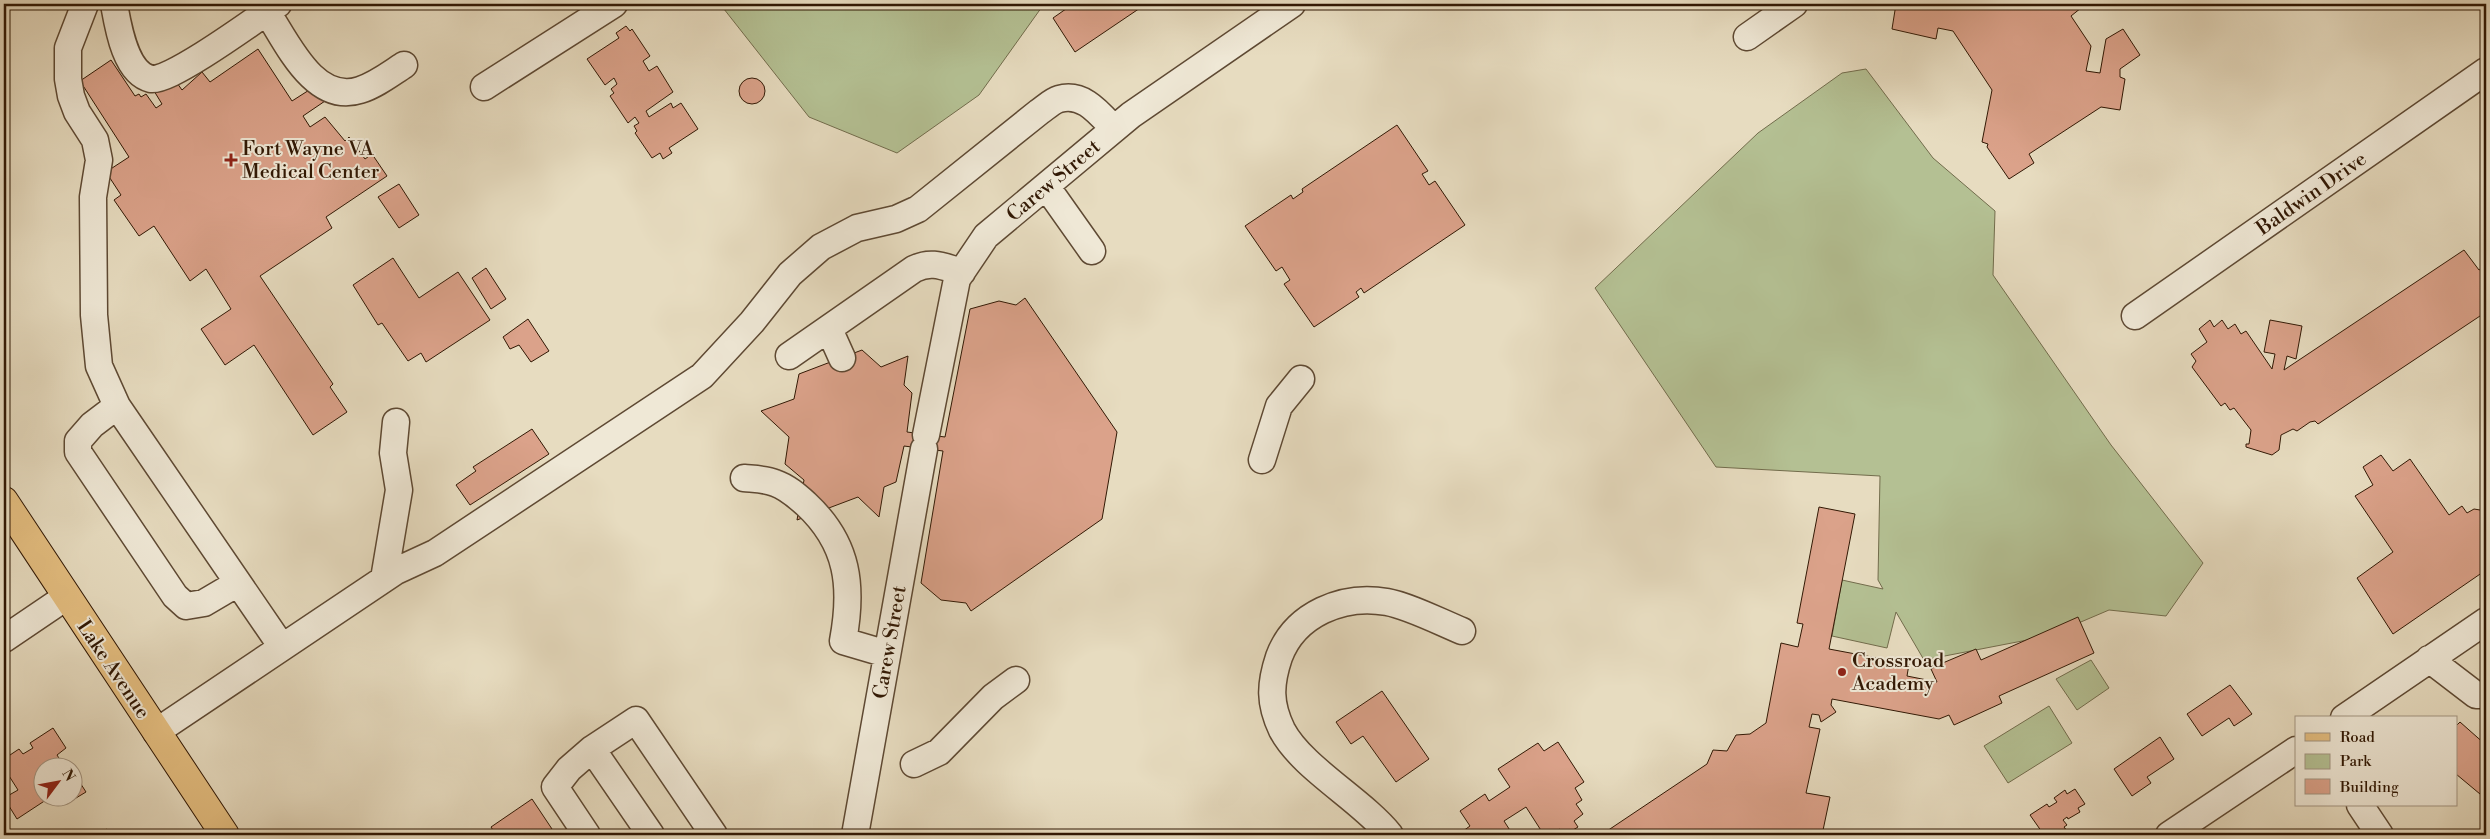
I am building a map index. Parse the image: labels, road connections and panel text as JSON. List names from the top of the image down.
{
  "streets": {
    "main road": ["Lake Avenue"],
    "street": ["Carew Street", "Baldwin Drive"]
  },
  "places": {
    "health": ["Fort Wayne VA Medical Center"],
    "other": ["Crossroad Academy"]
  },
  "legend": ["Road", "Park", "Building"],
  "north": "top right"
}
